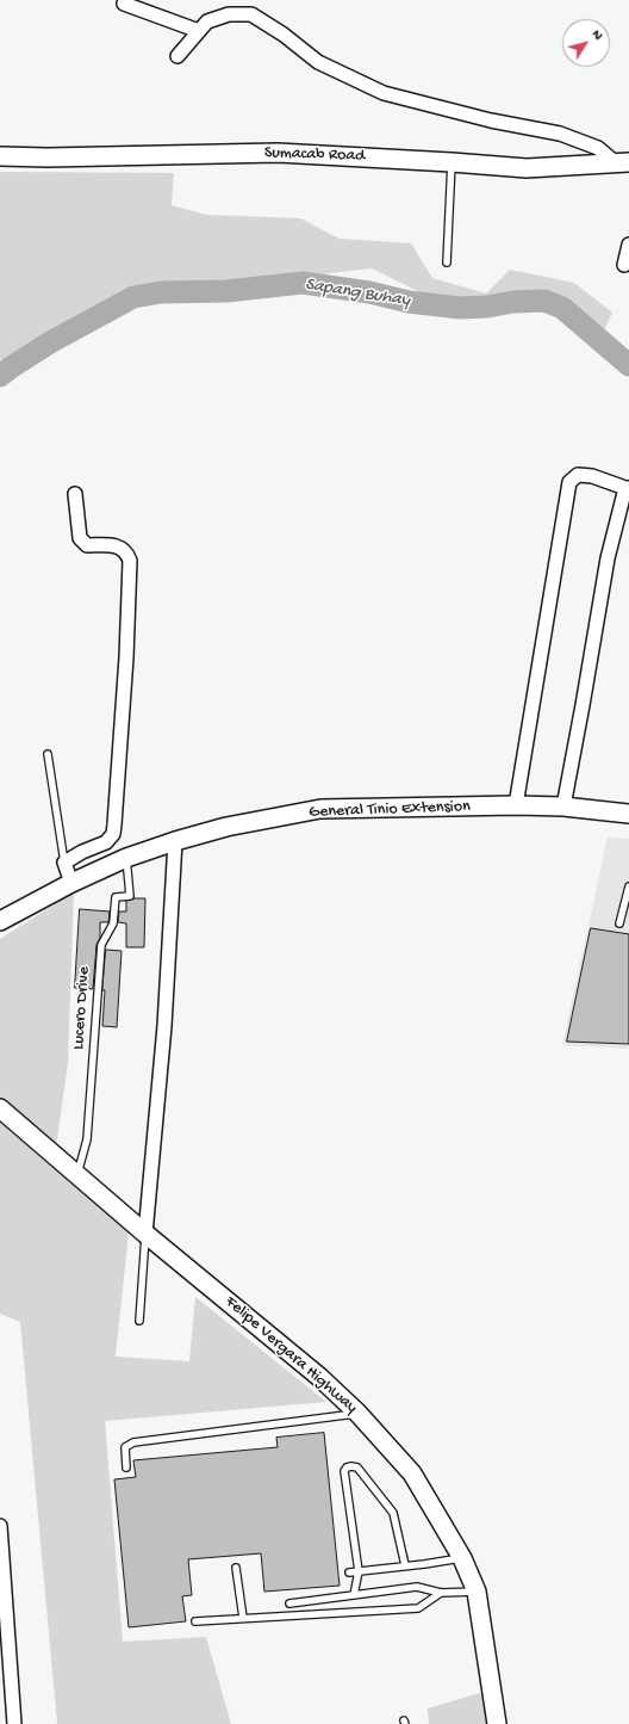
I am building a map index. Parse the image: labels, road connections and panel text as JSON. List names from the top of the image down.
{
  "streets": {
    "street": ["Sumacab Road", "General Tinio Extension", "Felipe Vergara Highway"],
    "lane": ["Lucero Drive"]
  },
  "crossings": [
    ["General Tinio Extension", "Lucero Drive"],
    ["Lucero Drive", "Felipe Vergara Highway"]
  ],
  "water": ["Sapang Buhay"],
  "north": "top right"
}
